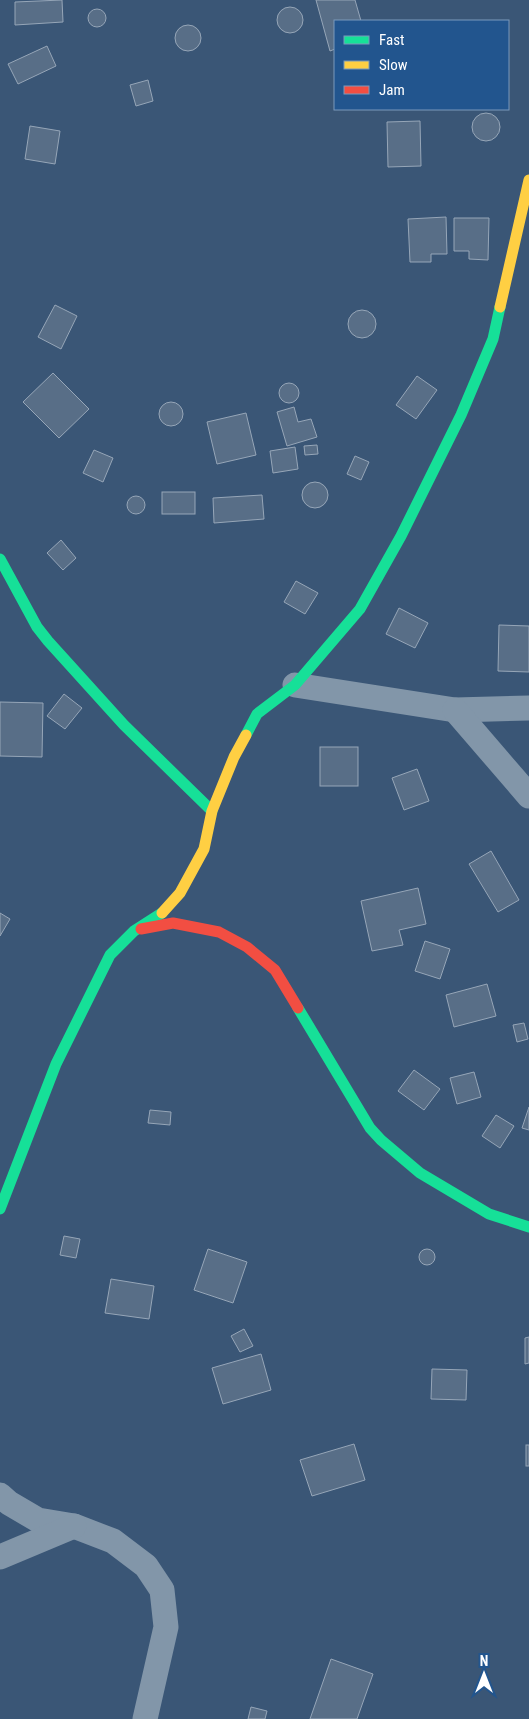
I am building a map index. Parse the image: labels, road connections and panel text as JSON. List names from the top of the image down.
{
  "legend": ["Fast", "Slow", "Jam"],
  "north": "top"
}
